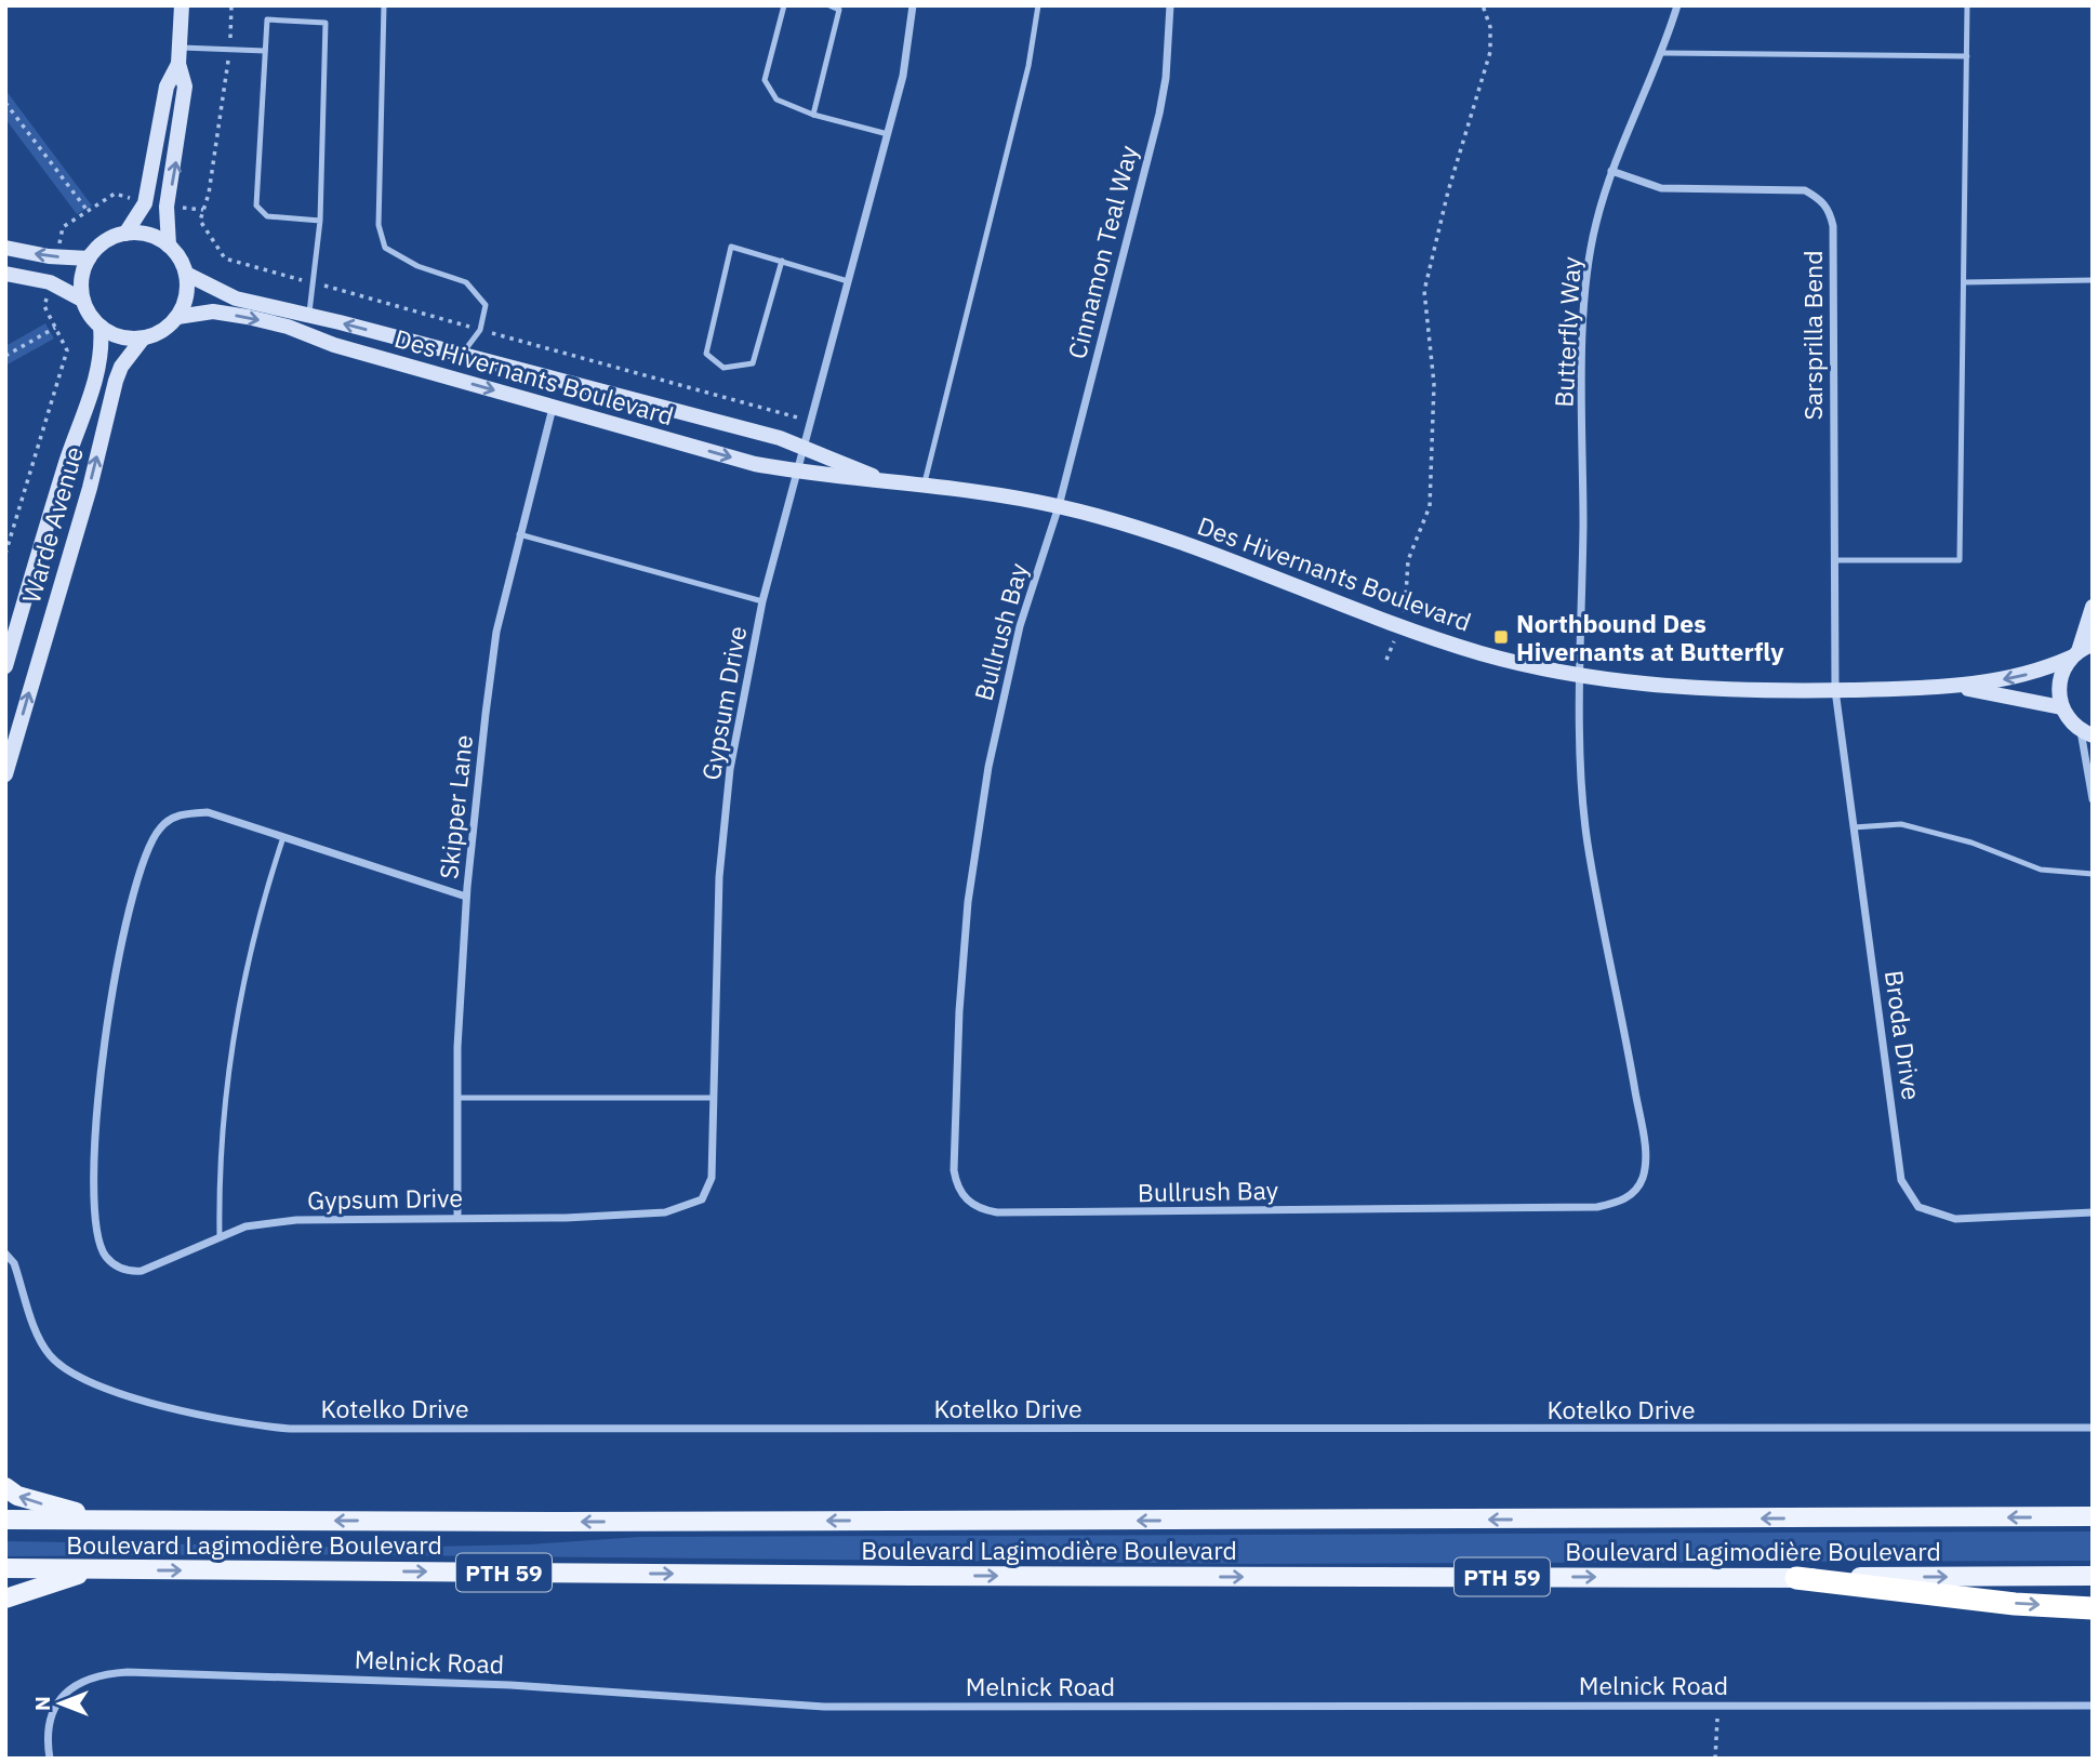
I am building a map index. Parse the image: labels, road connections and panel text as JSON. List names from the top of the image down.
{
  "streets": {
    "main road": ["Boulevard Lagimodière Boulevard", "PTH 59"],
    "street": [
      "Cinnamon Teal Way",
      "Butterfly Way",
      "Sarsprilla Bend",
      "Des Hivernants Boulevard",
      "Warde Avenue",
      "Bullrush Bay",
      "Gypsum Drive",
      "Skipper Lane",
      "Broda Drive",
      "Kotelko Drive",
      "Melnick Road"
    ]
  },
  "crossings": [
    ["Cinnamon Teal Way", "Des Hivernants Boulevard"],
    ["Cinnamon Teal Way", "Bullrush Bay"],
    ["Butterfly Way", "Sarsprilla Bend"],
    ["Butterfly Way", "Des Hivernants Boulevard"],
    ["Butterfly Way", "Bullrush Bay"],
    ["Sarsprilla Bend", "Des Hivernants Boulevard"],
    ["Sarsprilla Bend", "Broda Drive"],
    ["Des Hivernants Boulevard", "Warde Avenue"],
    ["Des Hivernants Boulevard", "Bullrush Bay"],
    ["Des Hivernants Boulevard", "Gypsum Drive"],
    ["Des Hivernants Boulevard", "Skipper Lane"],
    ["Des Hivernants Boulevard", "Broda Drive"],
    ["Gypsum Drive", "Skipper Lane"]
  ],
  "places": {
    "transit": ["Northbound Des Hivernants at Butterfly"]
  },
  "north": "left"
}
